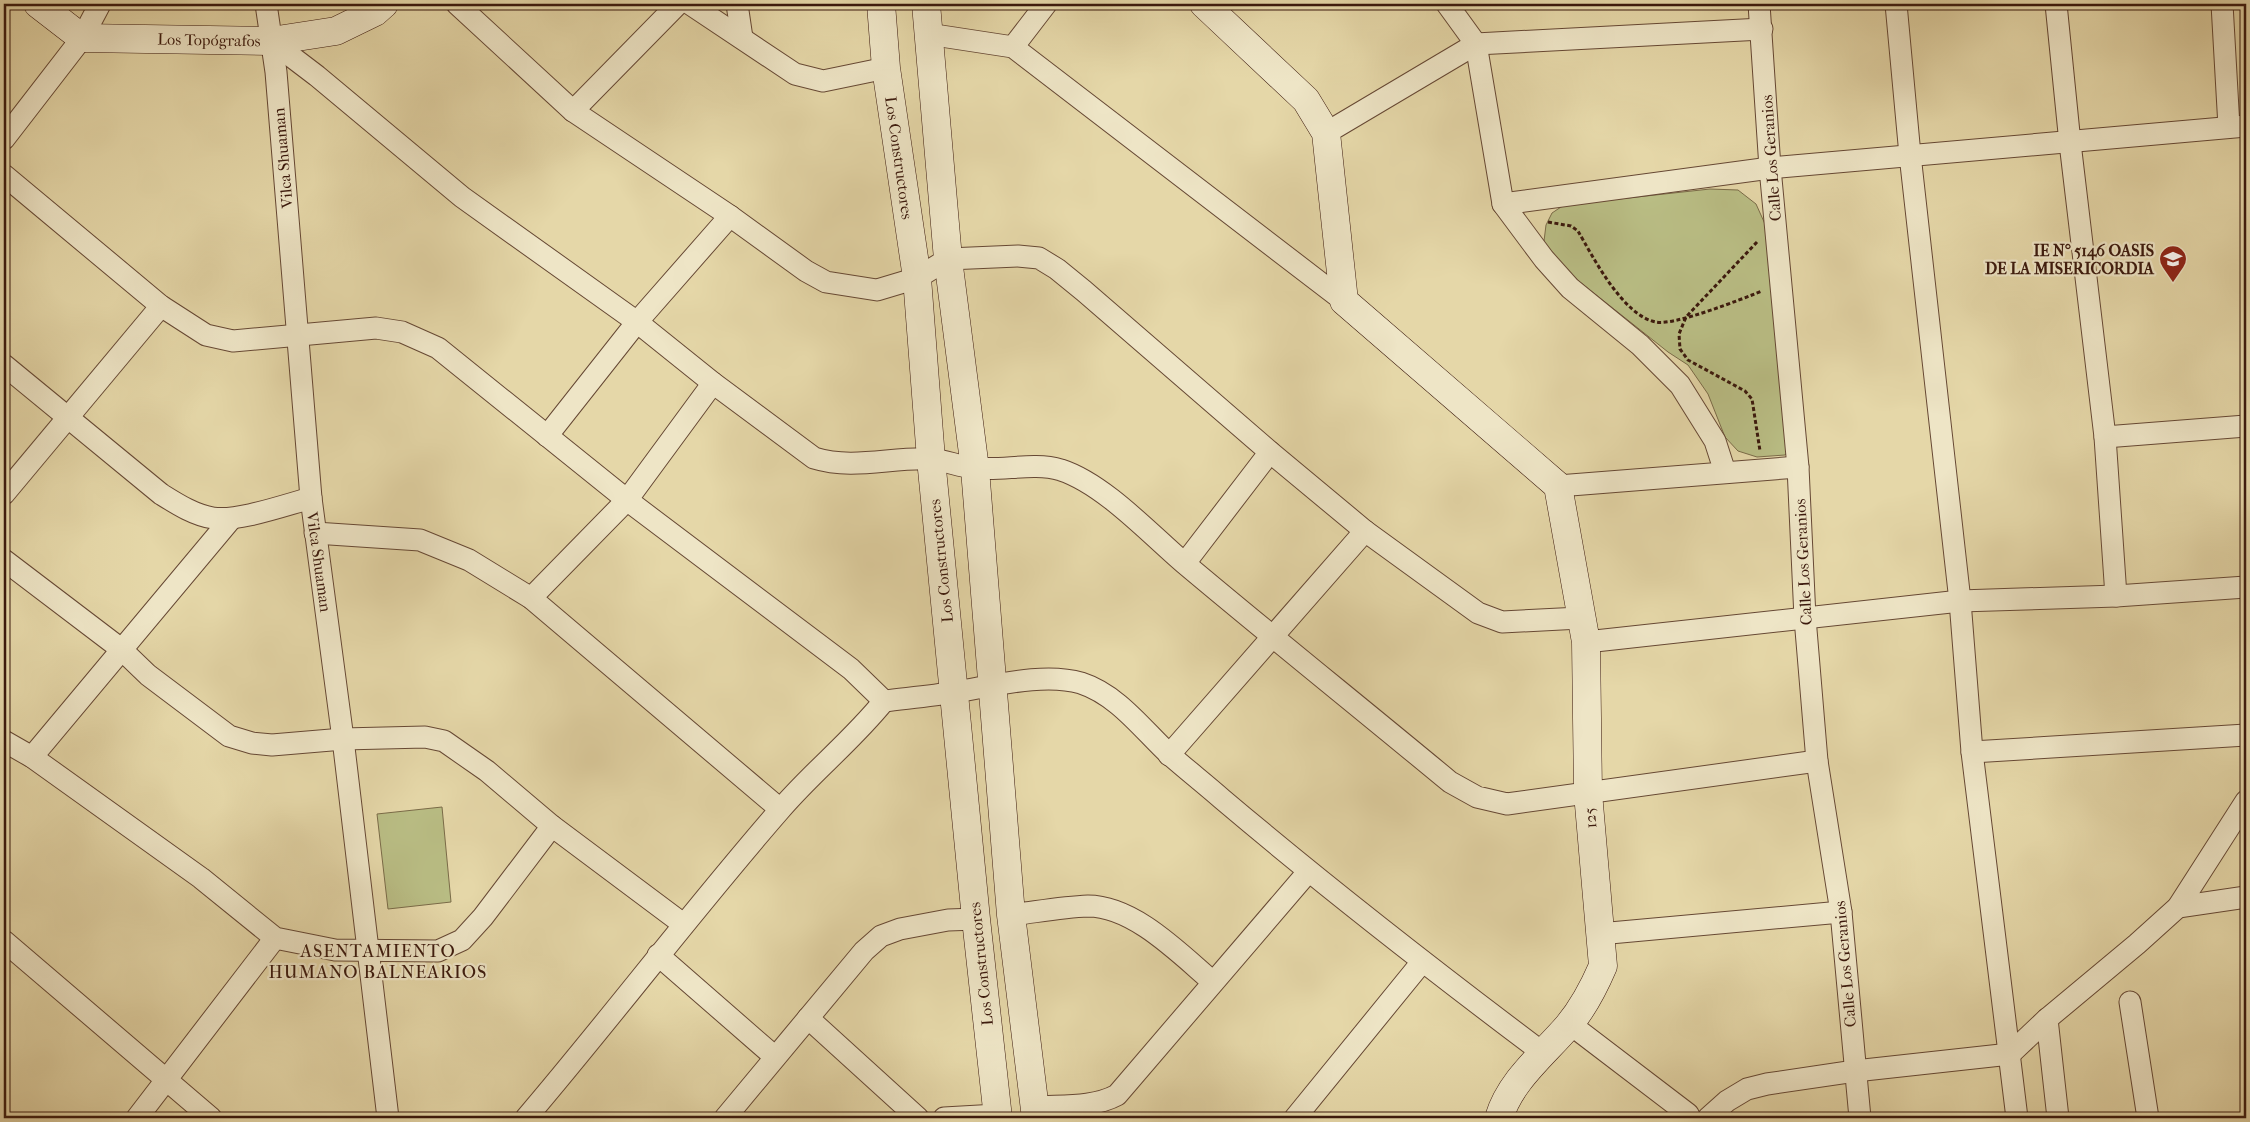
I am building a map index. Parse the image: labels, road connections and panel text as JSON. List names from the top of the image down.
{
  "streets": {
    "main road": ["Los Topógrafos", "Los Constructores", "125"],
    "street": ["Vilca Shuaman", "Calle Los Geranios"]
  },
  "crossings": [
    ["Los Topógrafos", "Vilca Shuaman"]
  ],
  "districts": ["ASENTAMIENTO HUMANO BALNEARIOS"],
  "places": {
    "school or university": ["IE N° 5146 OASIS DE LA MISERICORDIA"]
  }
}
